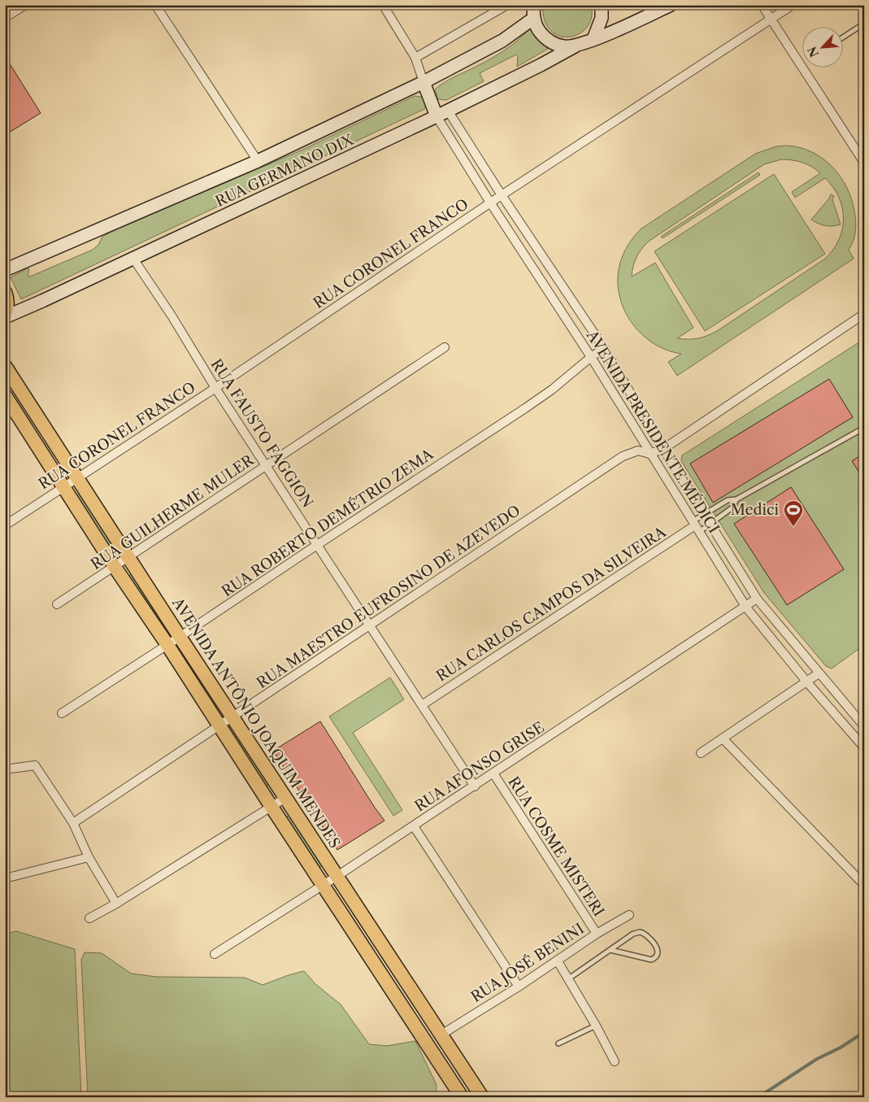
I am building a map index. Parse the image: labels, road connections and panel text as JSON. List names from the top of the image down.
{
  "streets": {
    "main road": ["RUA GERMANO DIX", "AVENIDA ANTÔNIO JOAQUIM MENDES"],
    "street": [
      "RUA CORONEL FRANCO",
      "AVENIDA PRESIDENTE MÉDICI",
      "RUA FAUSTO FAGGION",
      "RUA GUILHERME MULER",
      "RUA ROBERTO DEMÉTRIO ZEMA",
      "RUA MAESTRO EUFROSINO DE AZEVEDO",
      "RUA CARLOS CAMPOS DA SILVEIRA",
      "RUA AFONSO GRISE",
      "RUA COSME MISTERI",
      "RUA JOSÉ BENINI"
    ]
  },
  "crossings": [
    ["RUA GERMANO DIX", "AVENIDA PRESIDENTE MÉDICI"],
    ["RUA GERMANO DIX", "RUA FAUSTO FAGGION"],
    ["RUA CORONEL FRANCO", "AVENIDA PRESIDENTE MÉDICI"],
    ["RUA CORONEL FRANCO", "RUA FAUSTO FAGGION"],
    ["RUA CORONEL FRANCO", "AVENIDA ANTÔNIO JOAQUIM MENDES"],
    ["AVENIDA PRESIDENTE MÉDICI", "RUA ROBERTO DEMÉTRIO ZEMA"],
    ["AVENIDA PRESIDENTE MÉDICI", "RUA MAESTRO EUFROSINO DE AZEVEDO"],
    ["AVENIDA PRESIDENTE MÉDICI", "RUA CARLOS CAMPOS DA SILVEIRA"],
    ["AVENIDA PRESIDENTE MÉDICI", "RUA AFONSO GRISE"],
    ["RUA FAUSTO FAGGION", "RUA GUILHERME MULER"],
    ["RUA FAUSTO FAGGION", "RUA ROBERTO DEMÉTRIO ZEMA"],
    ["RUA FAUSTO FAGGION", "RUA MAESTRO EUFROSINO DE AZEVEDO"],
    ["RUA FAUSTO FAGGION", "RUA CARLOS CAMPOS DA SILVEIRA"],
    ["RUA FAUSTO FAGGION", "RUA AFONSO GRISE"],
    ["RUA GUILHERME MULER", "AVENIDA ANTÔNIO JOAQUIM MENDES"],
    ["RUA ROBERTO DEMÉTRIO ZEMA", "AVENIDA ANTÔNIO JOAQUIM MENDES"],
    ["RUA MAESTRO EUFROSINO DE AZEVEDO", "AVENIDA ANTÔNIO JOAQUIM MENDES"],
    ["AVENIDA ANTÔNIO JOAQUIM MENDES", "RUA AFONSO GRISE"],
    ["AVENIDA ANTÔNIO JOAQUIM MENDES", "RUA JOSÉ BENINI"],
    ["RUA AFONSO GRISE", "RUA COSME MISTERI"],
    ["RUA COSME MISTERI", "RUA JOSÉ BENINI"]
  ],
  "places": {
    "sports": ["Medici"]
  },
  "north": "bottom left"
}
